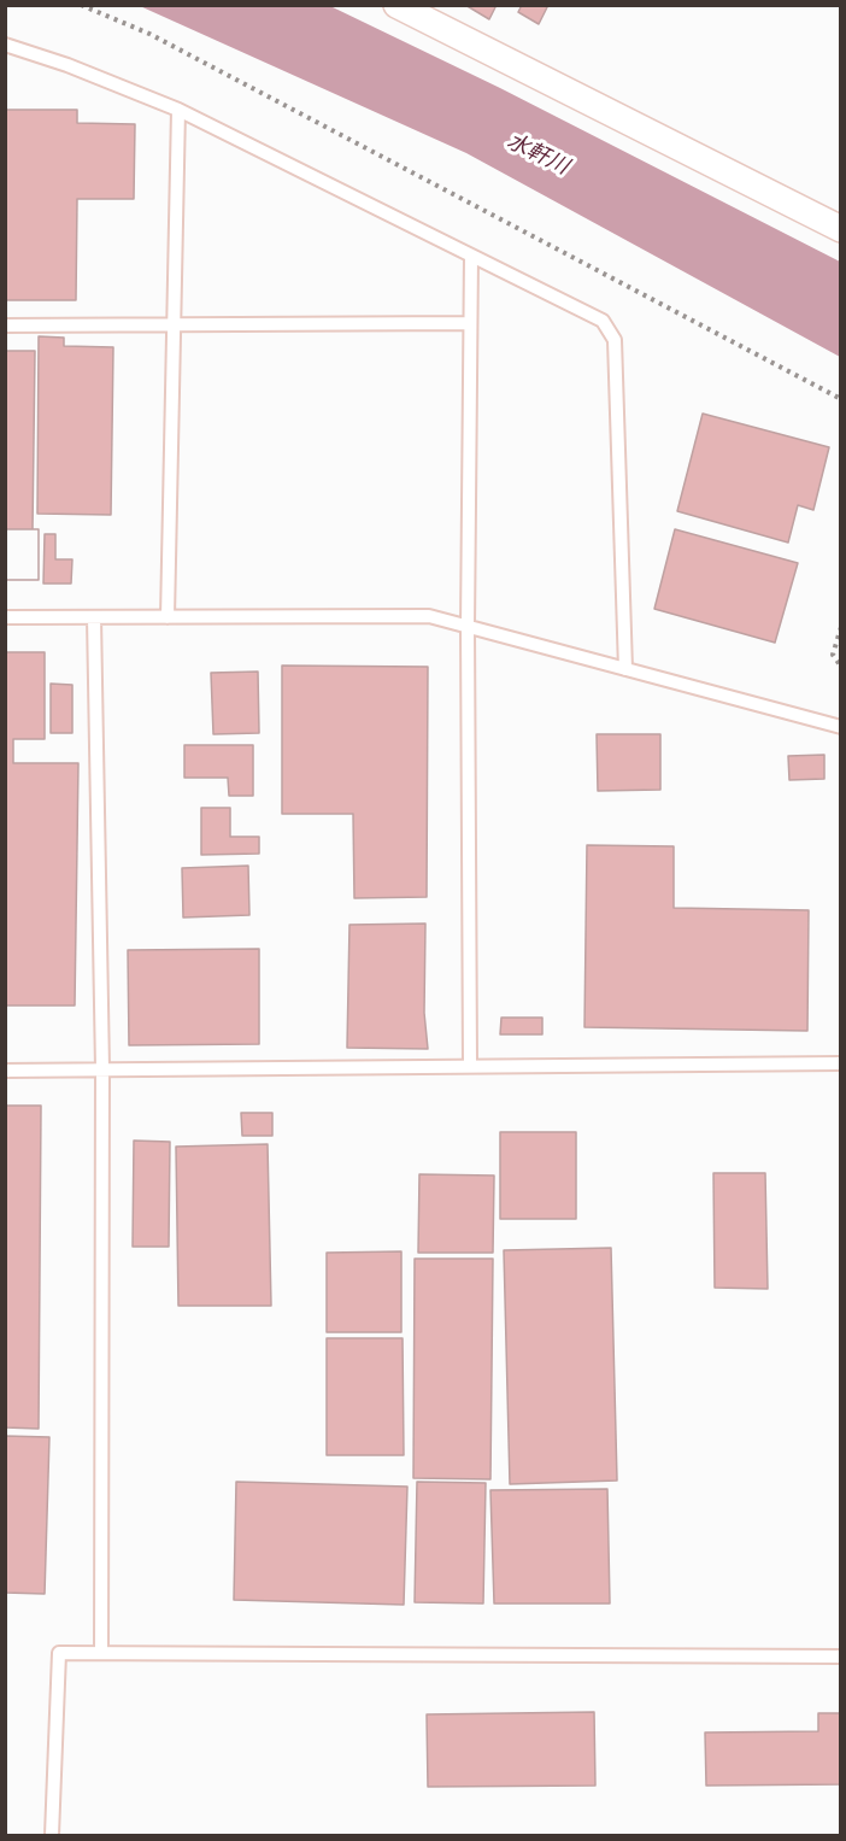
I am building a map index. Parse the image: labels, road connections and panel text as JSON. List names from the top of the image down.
{
  "water": ["水軒川"]
}
